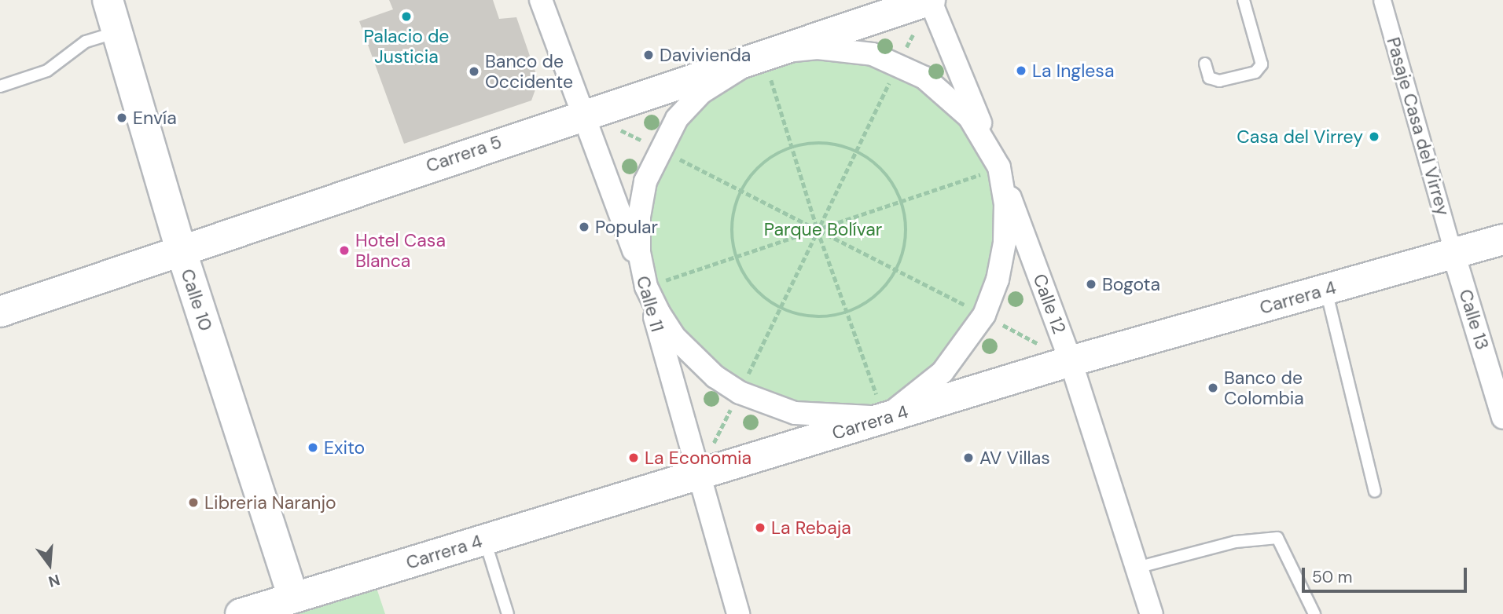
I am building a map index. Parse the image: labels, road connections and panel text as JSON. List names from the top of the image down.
{
  "streets": {
    "main road": ["Carrera 5", "Carrera 4", "Calle 10"],
    "street": [
      "Pasaje Casa del Virrey",
      "Calle 11",
      "Calle 12",
      "Calle 13"
    ]
  },
  "crossings": [
    ["Pasaje Casa del Virrey", "Carrera 4"],
    ["Pasaje Casa del Virrey", "Calle 13"],
    ["Carrera 5", "Calle 10"],
    ["Carrera 5", "Calle 11"],
    ["Carrera 5", "Calle 12"],
    ["Carrera 4", "Calle 10"],
    ["Carrera 4", "Calle 11"],
    ["Carrera 4", "Calle 12"],
    ["Carrera 4", "Calle 13"]
  ],
  "parks": ["Parque Bolívar"],
  "places": [
    "Palacio de Justicia",
    "Davivienda",
    "La Inglesa",
    "Banco de Occidente",
    "Envía",
    "Casa del Virrey",
    "Popular",
    "Hotel Casa Blanca",
    "Bogota",
    "Banco de Colombia",
    "Exito",
    "La Economia",
    "AV Villas",
    "Libreria Naranjo",
    "La Rebaja"
  ],
  "scale_bar": "50 m",
  "north": "bottom"
}
